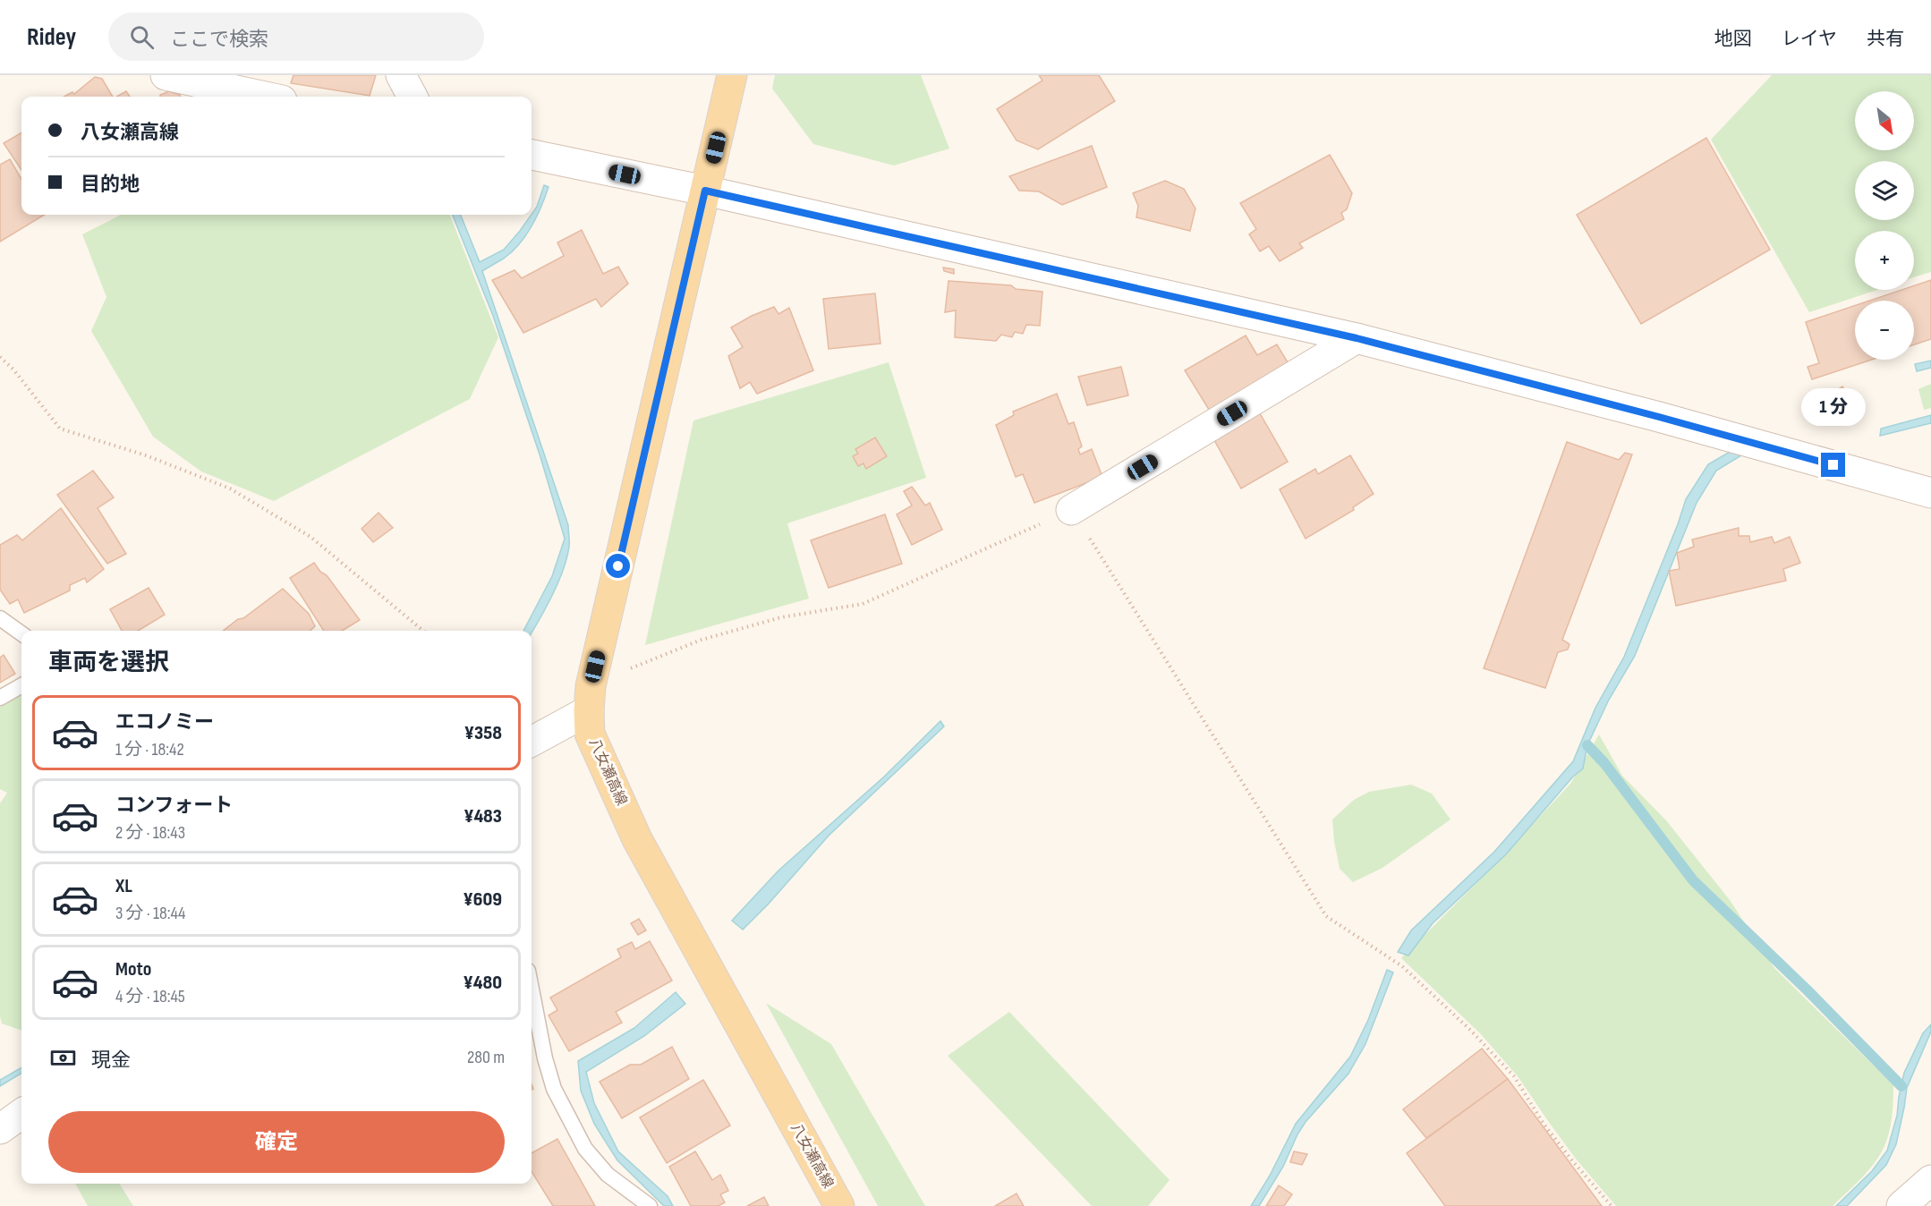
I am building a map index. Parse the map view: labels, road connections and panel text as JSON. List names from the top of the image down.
{
  "streets": {
    "main road": ["八女瀬高線"]
  },
  "north": "bottom right",
  "page": {
    "header": "Ridey",
    "search": "ここで検索",
    "nav": ["地図", "レイヤ", "共有"],
    "map_buttons": ["+", "−"],
    "banner": ["八女瀬高線", "目的地"],
    "bubble": "1 分",
    "heading": "車両を選択",
    "list": [
      {
        "name": "エコノミー",
        "note": "1 分 · 18:42",
        "value": "¥358"
      },
      {
        "name": "コンフォート",
        "note": "2 分 · 18:43",
        "value": "¥483"
      },
      {
        "name": "XL",
        "note": "3 分 · 18:44",
        "value": "¥609"
      },
      {
        "name": "Moto",
        "note": "4 分 · 18:45",
        "value": "¥480"
      }
    ],
    "pay": ["現金", "280 m"],
    "buttons": "確定"
  }
}
